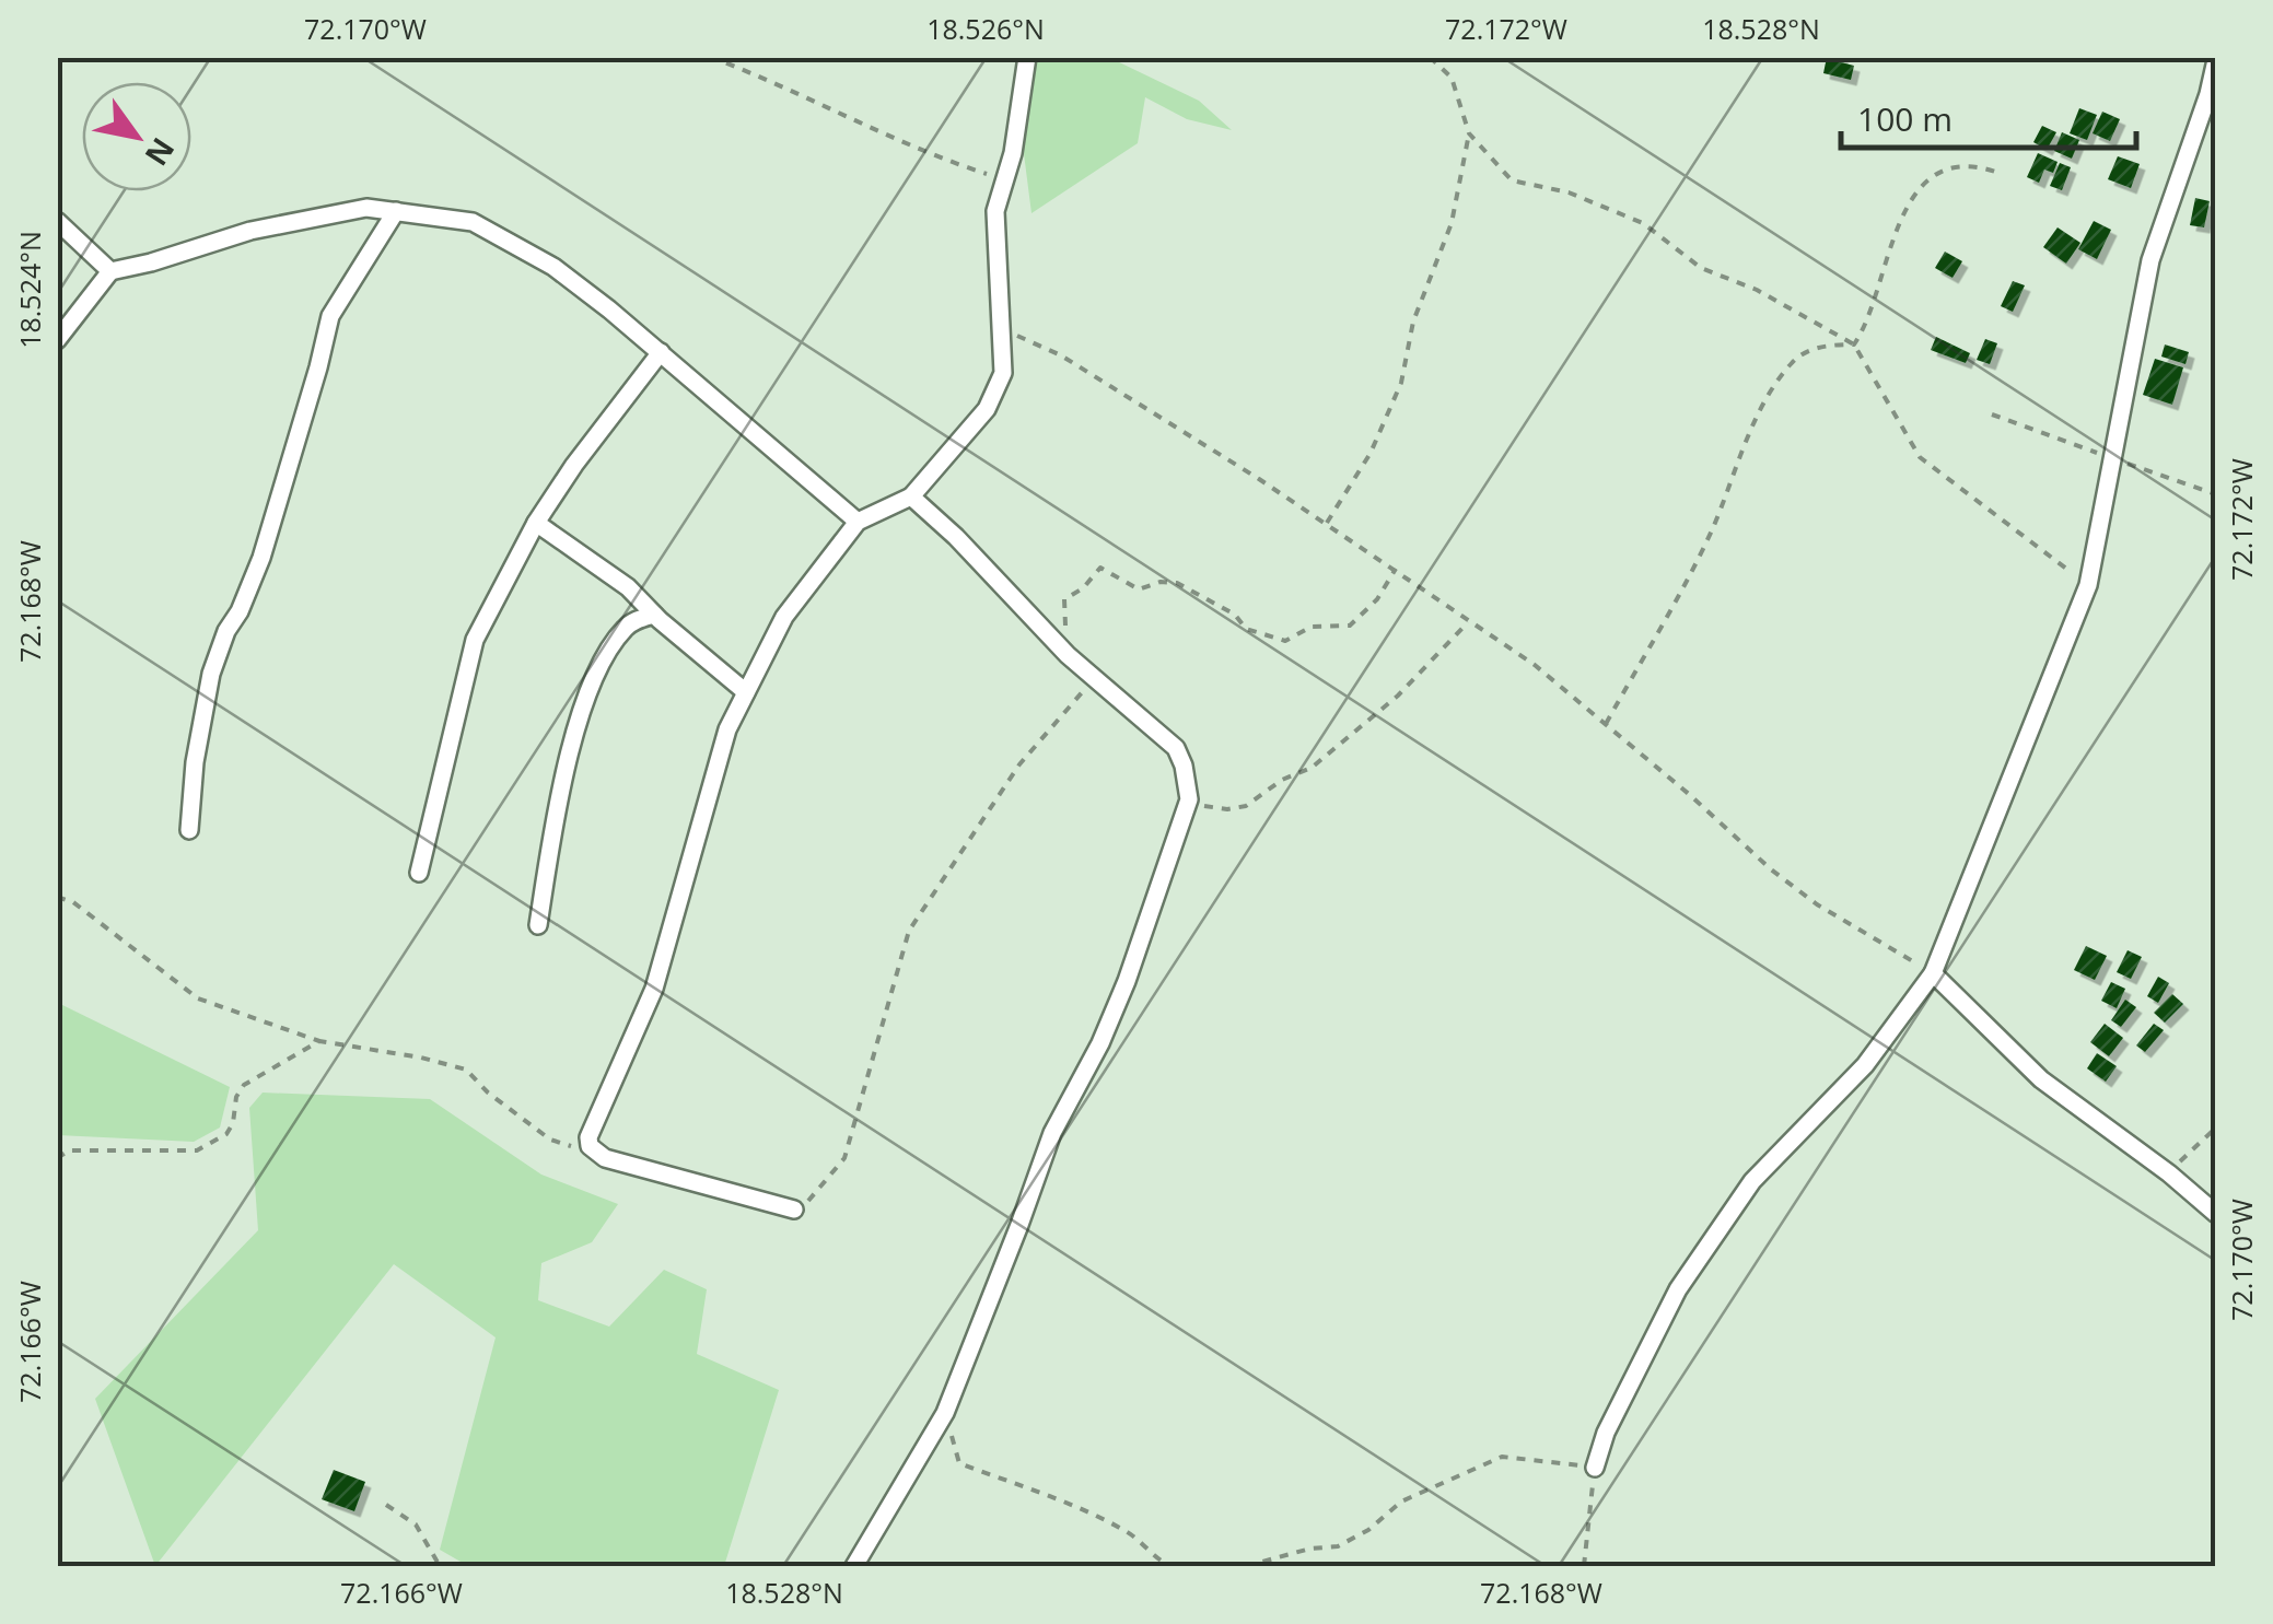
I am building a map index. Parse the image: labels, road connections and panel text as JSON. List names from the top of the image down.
{
  "scale_bar": "100 m",
  "north": "bottom right",
  "coordinates": [
    "72.170°W",
    "18.526°N",
    "72.172°W",
    "18.528°N",
    "18.524°N",
    "72.168°W",
    "72.166°W"
  ]
}
